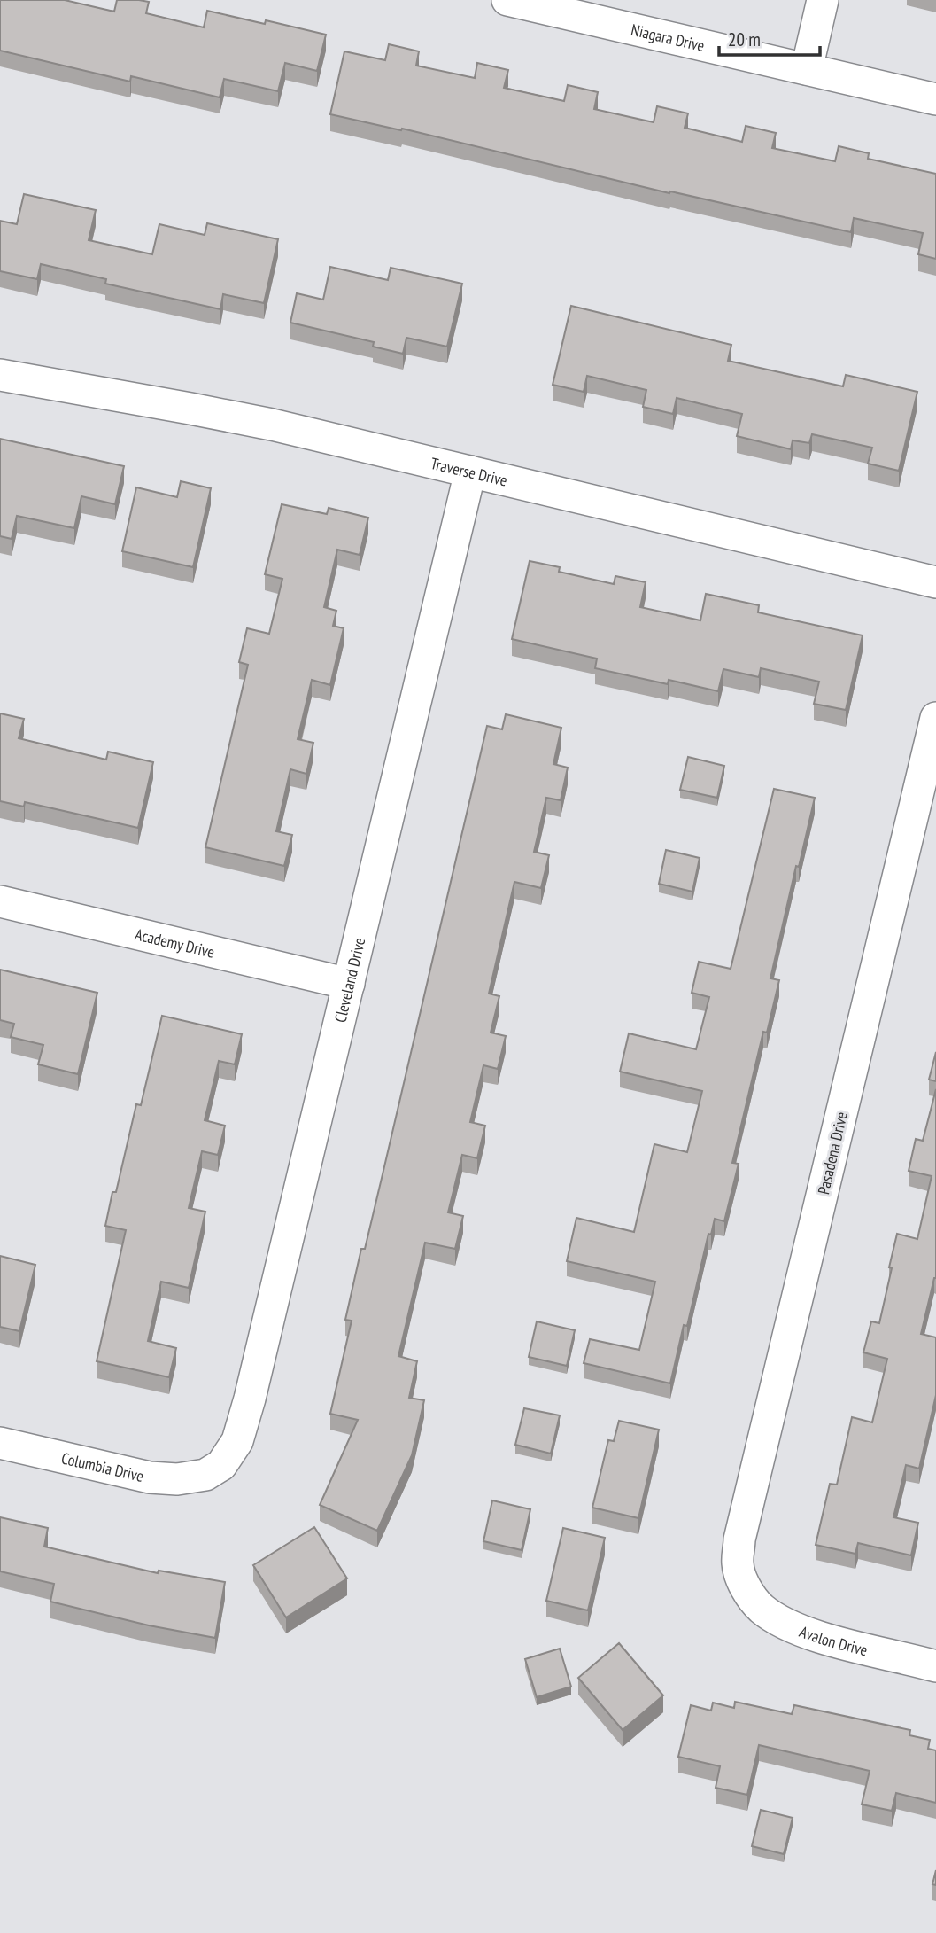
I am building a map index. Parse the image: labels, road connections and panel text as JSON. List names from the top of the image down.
{
  "streets": {
    "street": [
      "Niagara Drive",
      "Traverse Drive",
      "Academy Drive",
      "Cleveland Drive",
      "Pasadena Drive",
      "Columbia Drive",
      "Avalon Drive"
    ]
  },
  "crossings": [
    ["Traverse Drive", "Cleveland Drive"],
    ["Academy Drive", "Cleveland Drive"],
    ["Cleveland Drive", "Columbia Drive"],
    ["Pasadena Drive", "Avalon Drive"]
  ],
  "scale_bar": "20 m"
}
